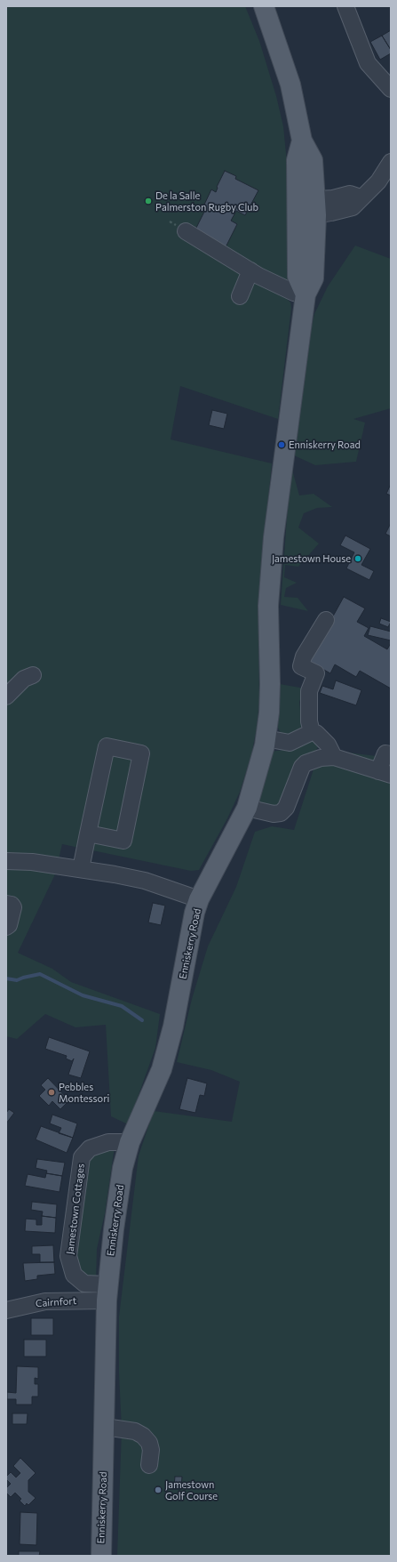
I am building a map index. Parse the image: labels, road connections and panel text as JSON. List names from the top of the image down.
{
  "streets": {
    "main road": ["Enniskerry Road"],
    "street": ["Jamestown Cottages", "Cairnfort"]
  },
  "crossings": [
    ["Enniskerry Road", "Jamestown Cottages"],
    ["Enniskerry Road", "Cairnfort"],
    ["Jamestown Cottages", "Cairnfort"]
  ],
  "places": [
    "De la Salle Palmerston Rugby Club",
    "Enniskerry Road",
    "Jamestown House",
    "Pebbles Montessori",
    "Jamestown Golf Course"
  ]
}
